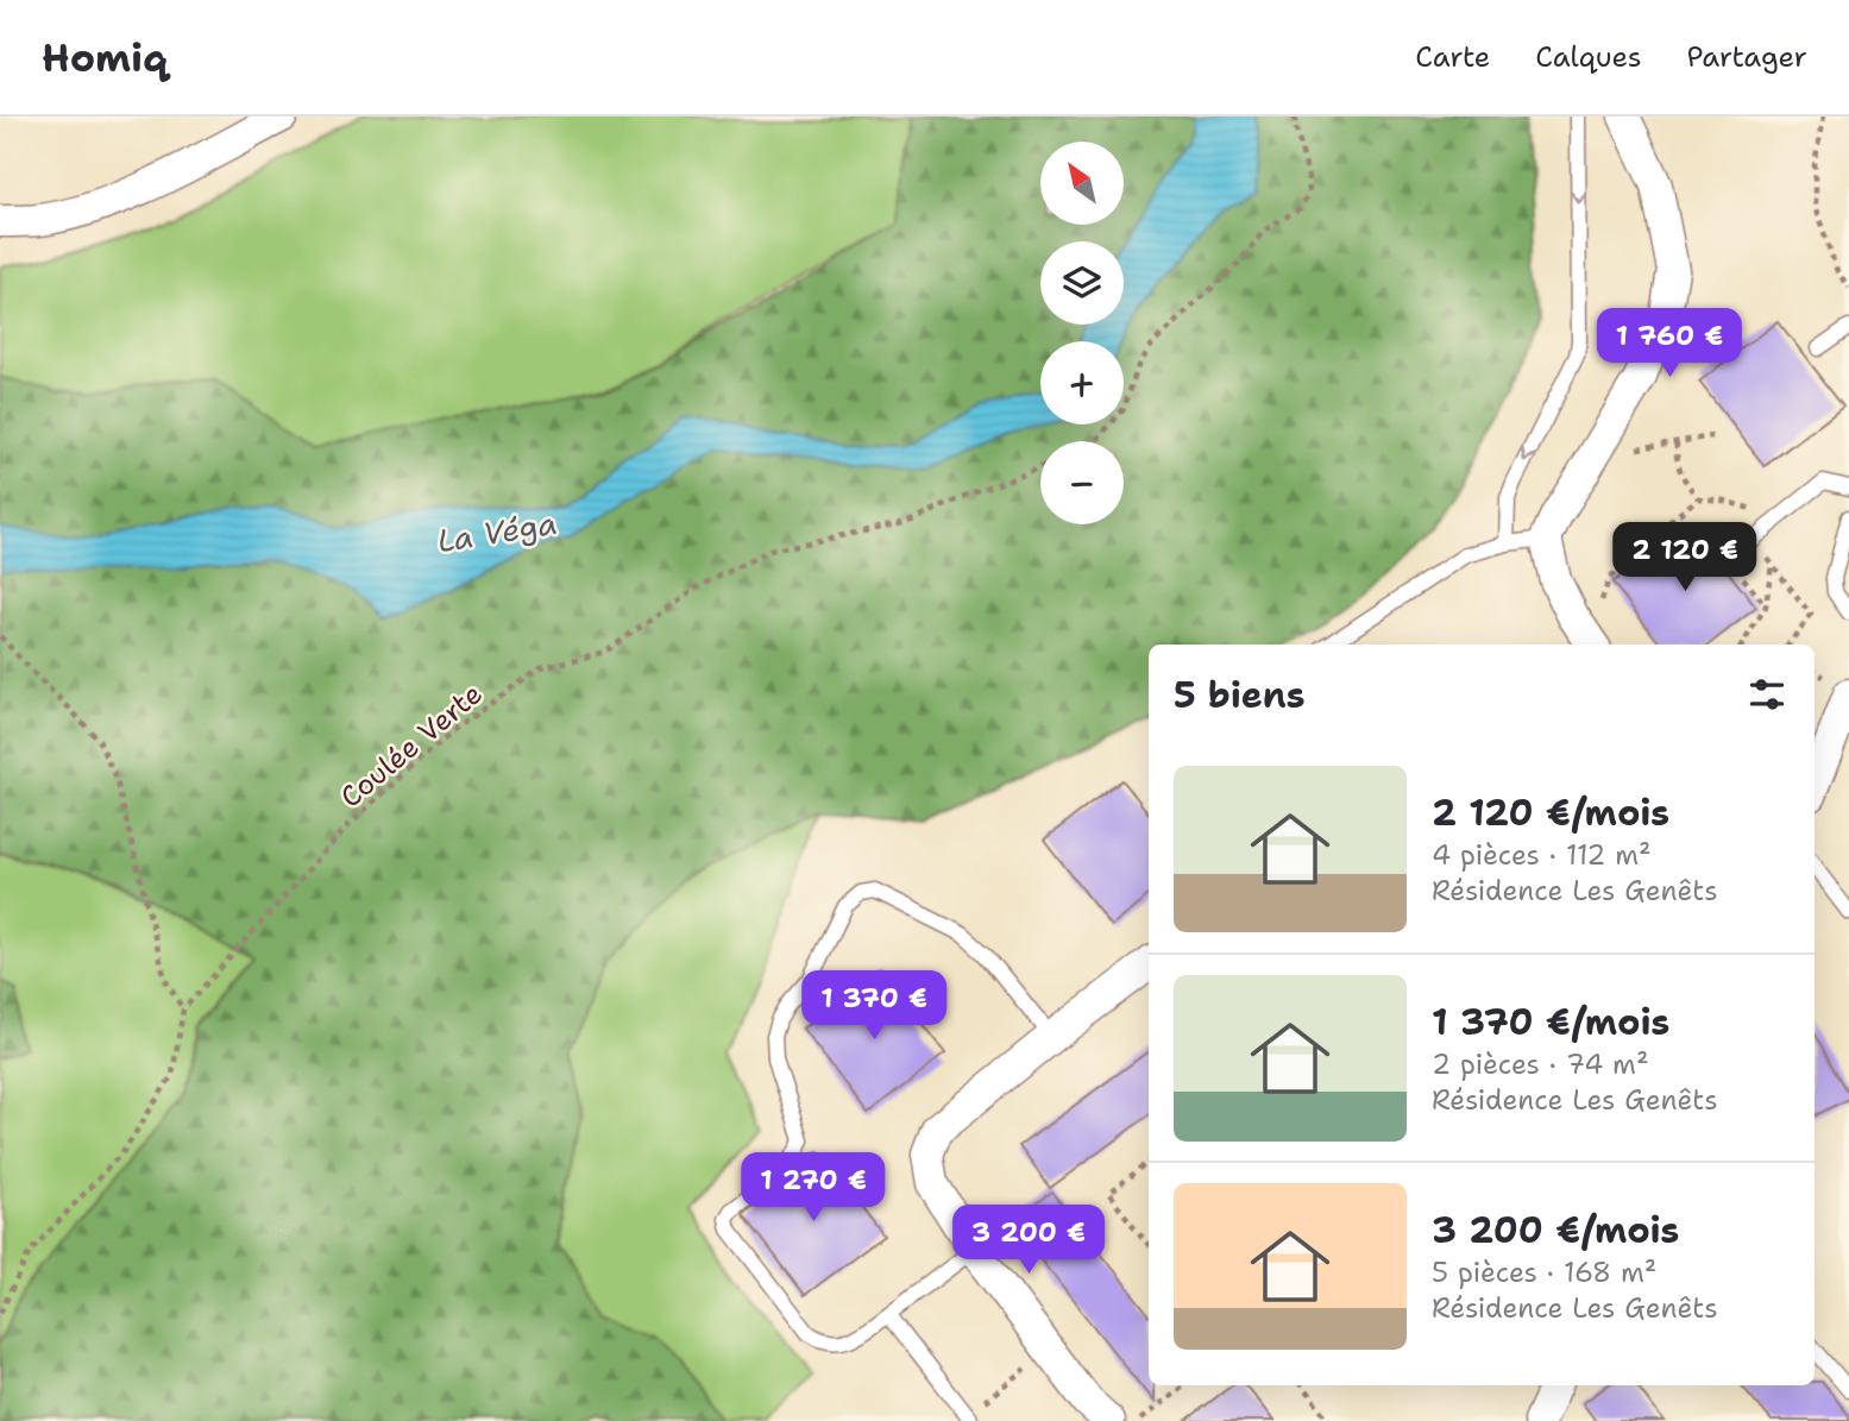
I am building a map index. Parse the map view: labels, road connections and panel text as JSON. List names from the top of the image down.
{
  "streets": {
    "path": ["Coulée Verte"]
  },
  "water": ["La Véga"],
  "north": "top left",
  "page": {
    "header": "Homiq",
    "nav": ["Carte", "Calques", "Partager"],
    "map_buttons": ["+", "−"],
    "price": [
      "1 760 €",
      "2 120 €",
      "1 370 €",
      "1 270 €",
      "3 200 €"
    ],
    "heading": "5 biens",
    "list": [
      {
        "name": "2 120 €/mois",
        "note": "4 pièces · 112 m² · Résidence Les Genêts"
      },
      {
        "name": "1 370 €/mois",
        "note": "2 pièces · 74 m² · Résidence Les Genêts"
      },
      {
        "name": "3 200 €/mois",
        "note": "5 pièces · 168 m² · Résidence Les Genêts"
      }
    ]
  }
}
